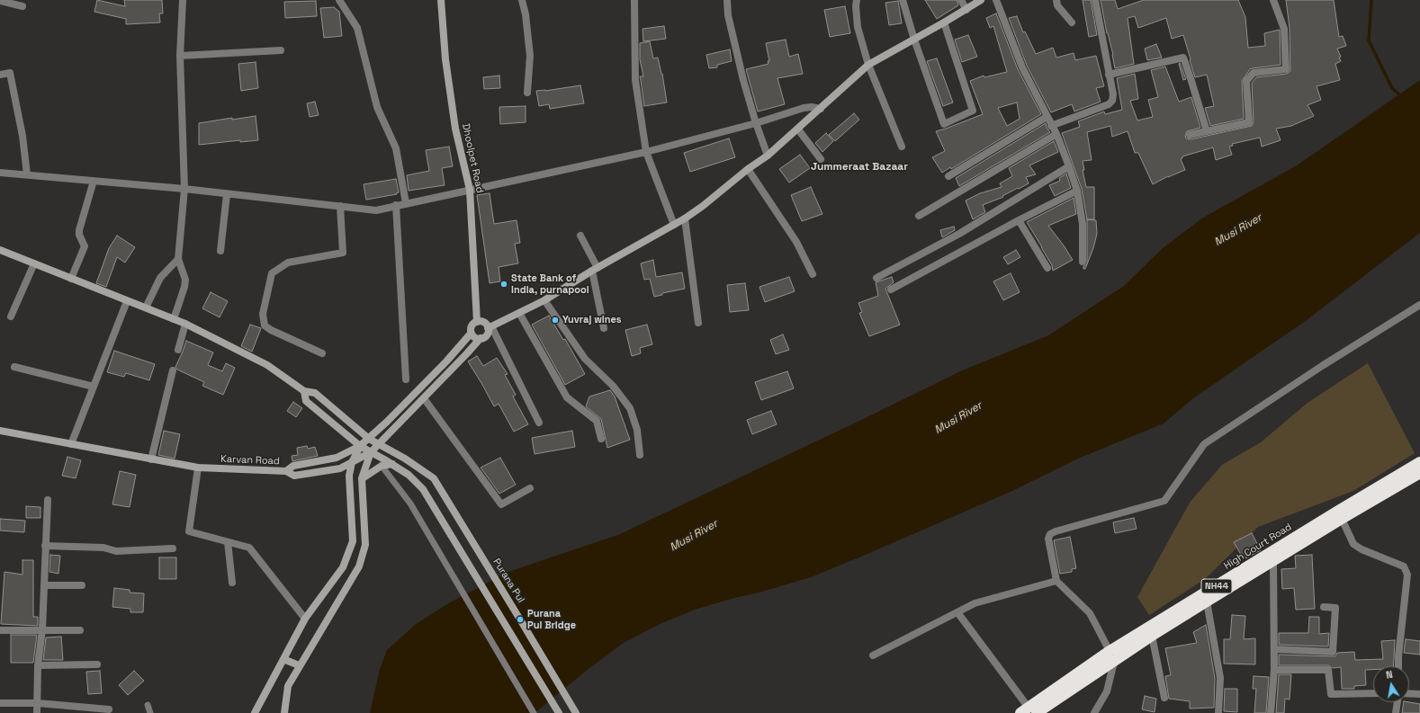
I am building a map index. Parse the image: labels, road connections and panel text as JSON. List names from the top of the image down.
{
  "streets": {
    "highway": ["High Court Road", "NH44"],
    "main road": ["Dhoolpet Road", "Karvan Road", "Purana Pul"]
  },
  "crossings": [
    ["Dhoolpet Road", "Karvan Road"]
  ],
  "districts": ["Jummeraat Bazaar"],
  "water": ["Musi River"],
  "places": ["State Bank of India, purnapool", "Yuvraj wines", "Purana Pul Bridge"],
  "north": "top"
}
